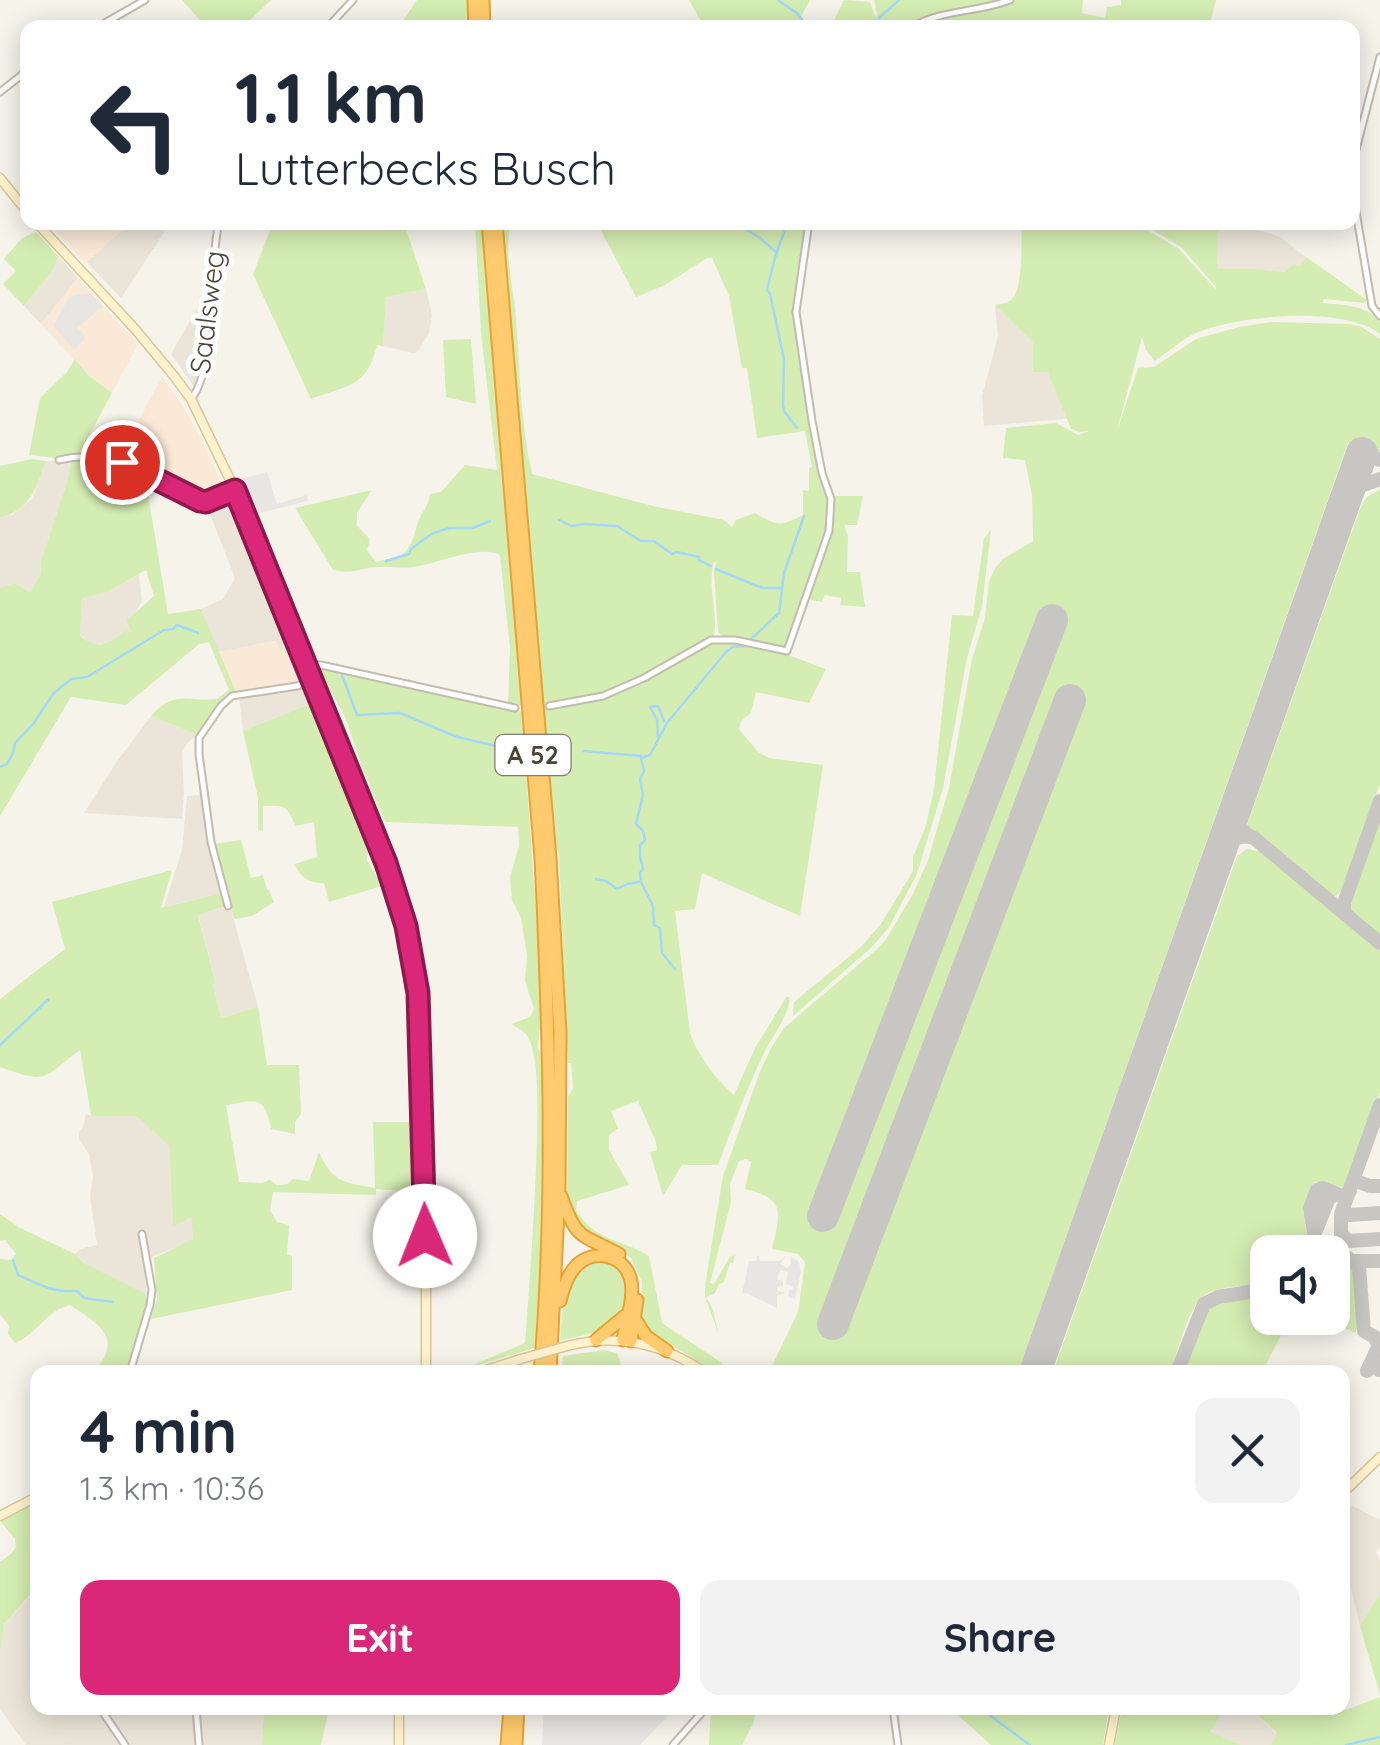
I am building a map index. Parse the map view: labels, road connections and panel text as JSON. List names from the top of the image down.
{
  "streets": {
    "highway": ["A 52"],
    "street": ["Saalsweg"]
  },
  "page": {
    "turn": ["1.1 km", "Lutterbecks Busch"],
    "heading": ["4 min", "1.3 km · 10:36"],
    "buttons": ["Exit", "Share"]
  }
}
